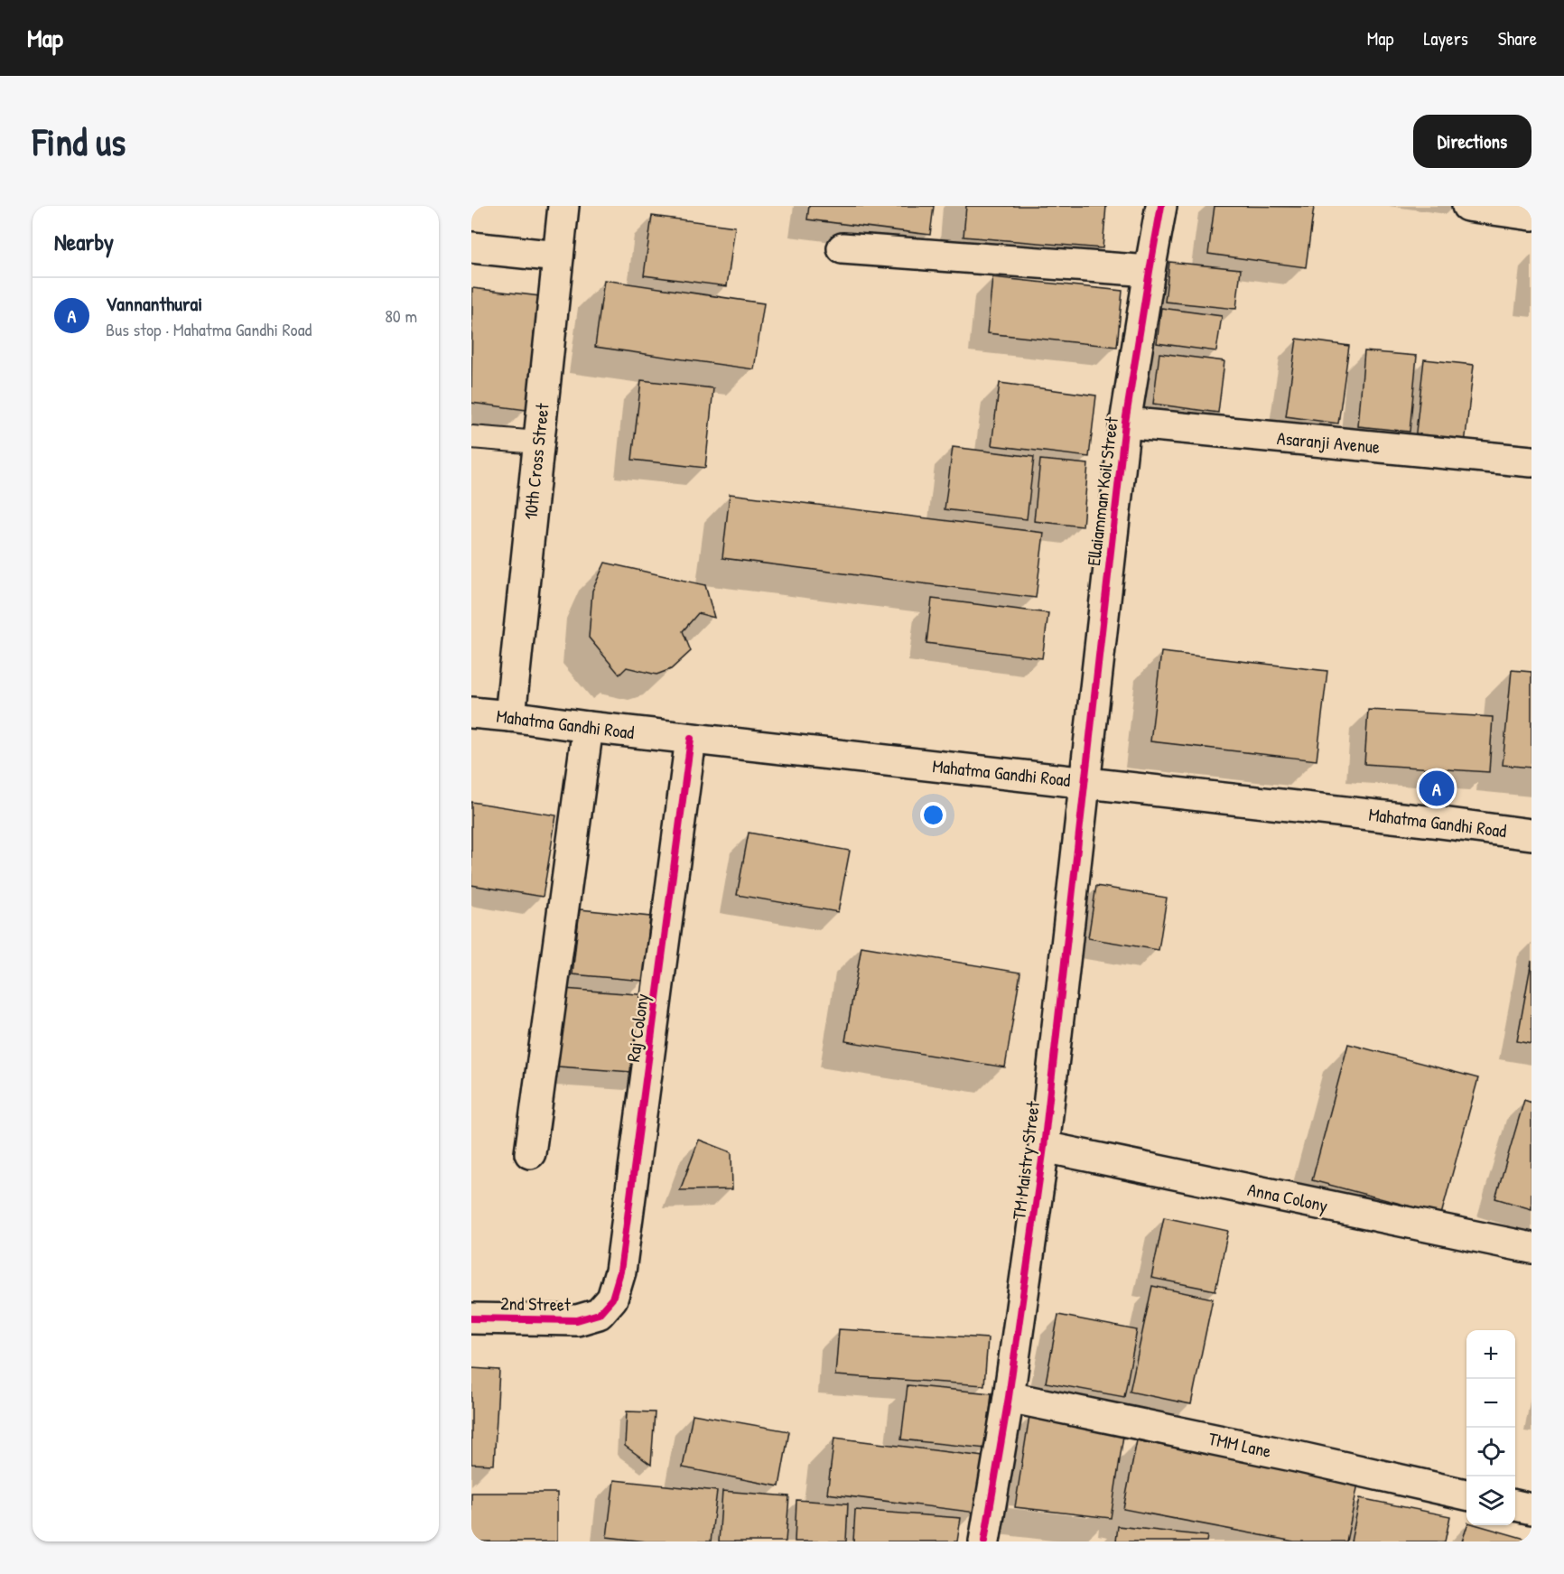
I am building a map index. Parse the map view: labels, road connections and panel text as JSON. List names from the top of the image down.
{
  "streets": {
    "street": [
      "Asaranji Avenue",
      "10th Cross Street",
      "Ellaiamman Koil Street",
      "Mahatma Gandhi Road",
      "Raj Colony",
      "TM Maistry Street",
      "Anna Colony",
      "2nd Street",
      "TMM Lane"
    ]
  },
  "crossings": [
    ["Asaranji Avenue", "Ellaiamman Koil Street"],
    ["10th Cross Street", "Mahatma Gandhi Road"],
    ["Ellaiamman Koil Street", "Mahatma Gandhi Road"],
    ["Ellaiamman Koil Street", "TM Maistry Street"],
    ["Mahatma Gandhi Road", "Raj Colony"],
    ["Mahatma Gandhi Road", "TM Maistry Street"],
    ["Raj Colony", "2nd Street"],
    ["TM Maistry Street", "Anna Colony"],
    ["TM Maistry Street", "TMM Lane"]
  ],
  "page": {
    "header": "Map",
    "nav": ["Map", "Layers", "Share"],
    "buttons": "Directions",
    "title": "Find us",
    "heading": "Nearby",
    "list": [
      {
        "mark": "A",
        "name": "Vannanthurai",
        "note": "Bus stop · Mahatma Gandhi Road",
        "value": "80 m"
      }
    ],
    "pins": "A",
    "map_buttons": ["+", "−"]
  }
}
